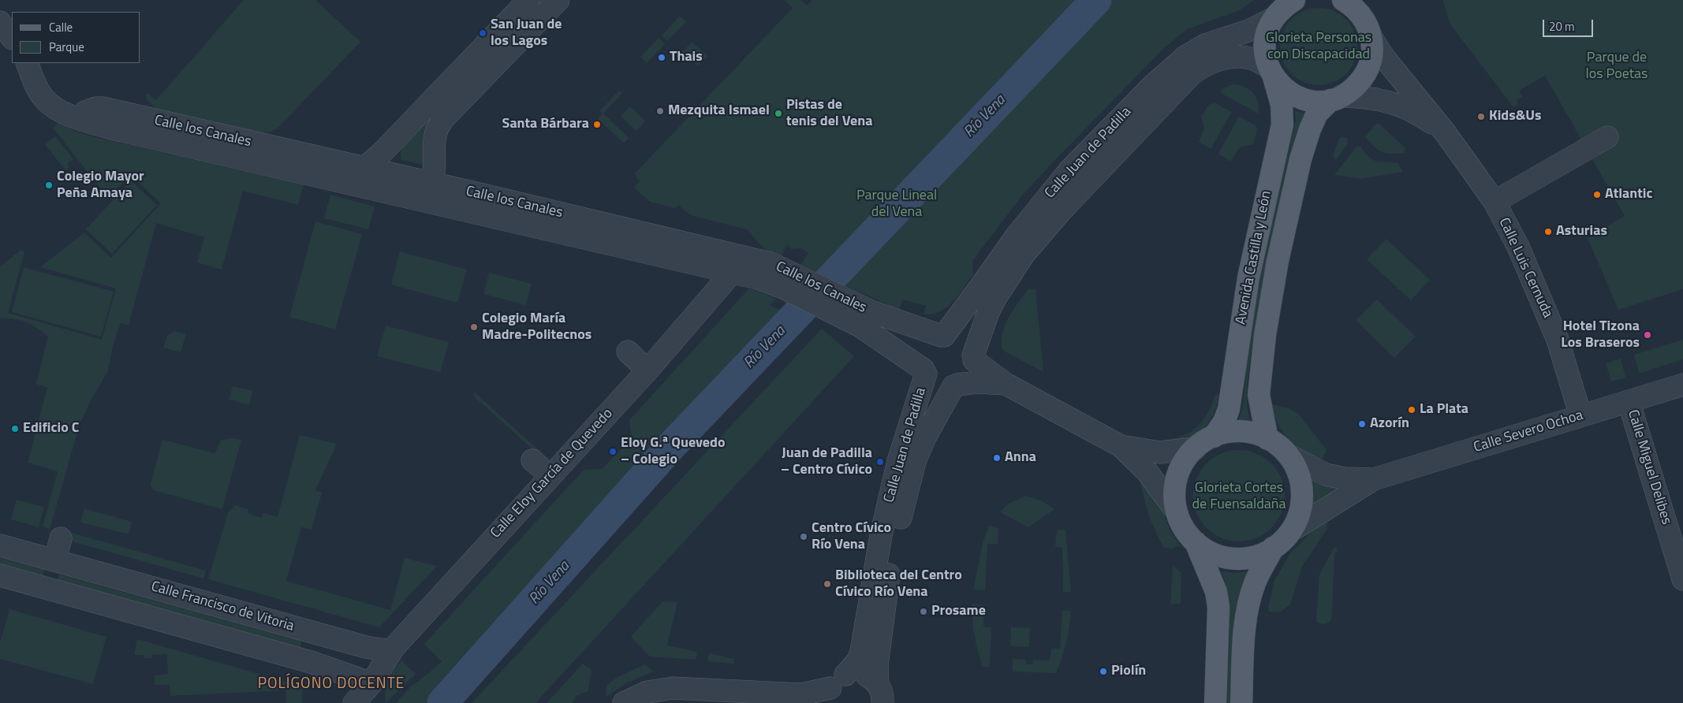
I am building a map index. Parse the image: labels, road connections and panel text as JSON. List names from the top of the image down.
{
  "streets": {
    "main road": ["Avenida Castilla y León"],
    "street": [
      "Calle los Canales",
      "Calle Juan de Padilla",
      "Calle Luis Cernuda",
      "Calle Severo Ochoa",
      "Calle Miguel Delibes",
      "Calle Eloy García de Quevedo",
      "Calle Francisco de Vitoria"
    ]
  },
  "crossings": [
    ["Calle los Canales", "Calle Juan de Padilla"],
    ["Calle los Canales", "Calle Eloy García de Quevedo"],
    ["Calle Juan de Padilla", "Avenida Castilla y León"],
    ["Avenida Castilla y León", "Calle Luis Cernuda"],
    ["Avenida Castilla y León", "Calle Severo Ochoa"],
    ["Calle Luis Cernuda", "Calle Severo Ochoa"],
    ["Calle Severo Ochoa", "Calle Miguel Delibes"],
    ["Calle Eloy García de Quevedo", "Calle Francisco de Vitoria"]
  ],
  "districts": ["POLÍGONO DOCENTE"],
  "water": ["Río Vena"],
  "parks": [
    "Glorieta Personas con Discapacidad",
    "Parque de los Poetas",
    "Parque Lineal del Vena",
    "Glorieta Cortes de Fuensaldaña"
  ],
  "places": [
    "San Juan de los Lagos",
    "Thais",
    "Mezquita Ismael",
    "Pistas de tenis del Vena",
    "Kids&Us",
    "Santa Bárbara",
    "Colegio Mayor Peña Amaya",
    "Atlantic",
    "Asturias",
    "Colegio María Madre-Politecnos",
    "Hotel Tizona Los Braseros",
    "La Plata",
    "Azorín",
    "Edificio C",
    "Eloy G.ª Quevedo – Colegio",
    "Anna",
    "Juan de Padilla – Centro Cívico",
    "Centro Cívico Río Vena",
    "Biblioteca del Centro Cívico Río Vena",
    "Prosame",
    "Piolín"
  ],
  "legend": ["Calle", "Parque"],
  "scale_bar": "20 m"
}
